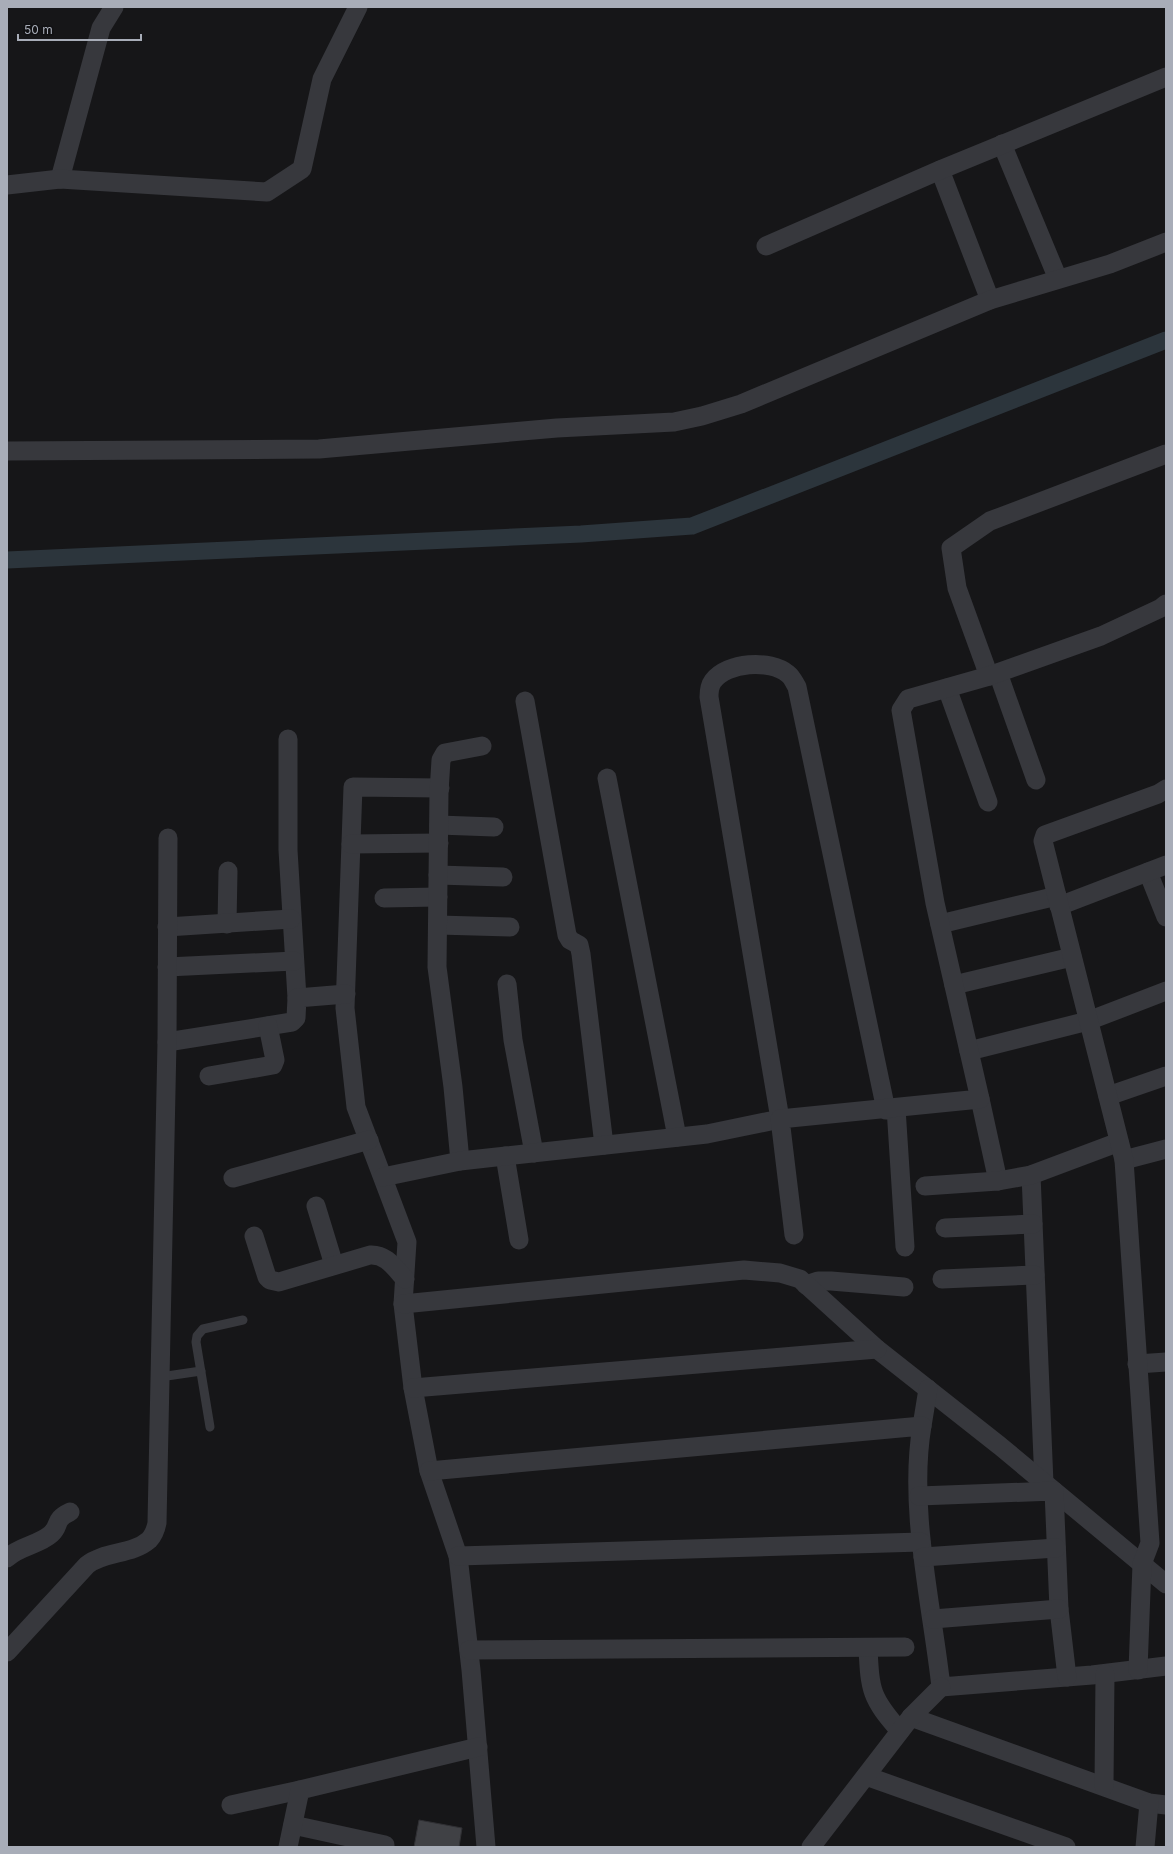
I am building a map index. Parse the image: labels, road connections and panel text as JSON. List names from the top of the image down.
{
  "scale_bar": "50 m"
}
